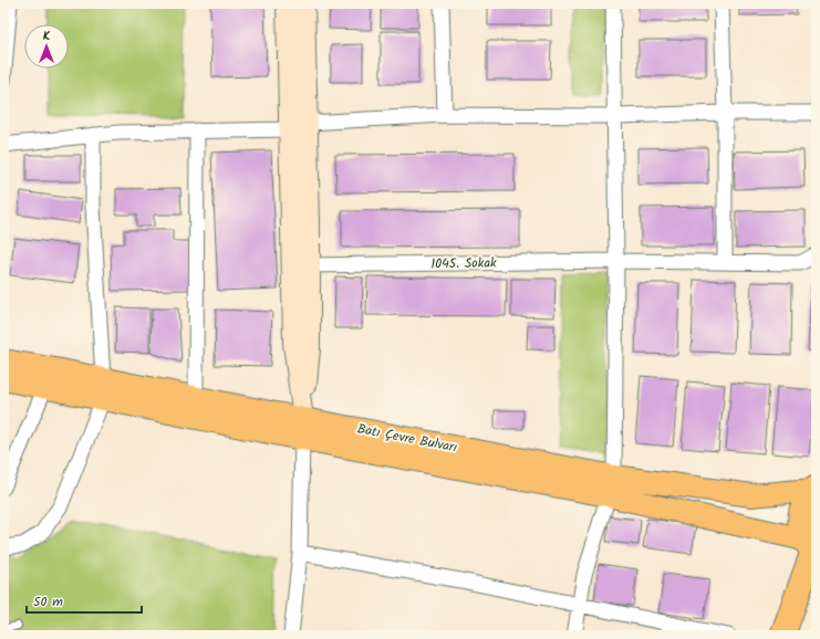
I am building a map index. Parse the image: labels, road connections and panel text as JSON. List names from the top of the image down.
{
  "streets": {
    "main road": ["Batı Çevre Bulvarı"],
    "street": ["1045. Sokak"]
  },
  "scale_bar": "50 m",
  "north": "top"
}
